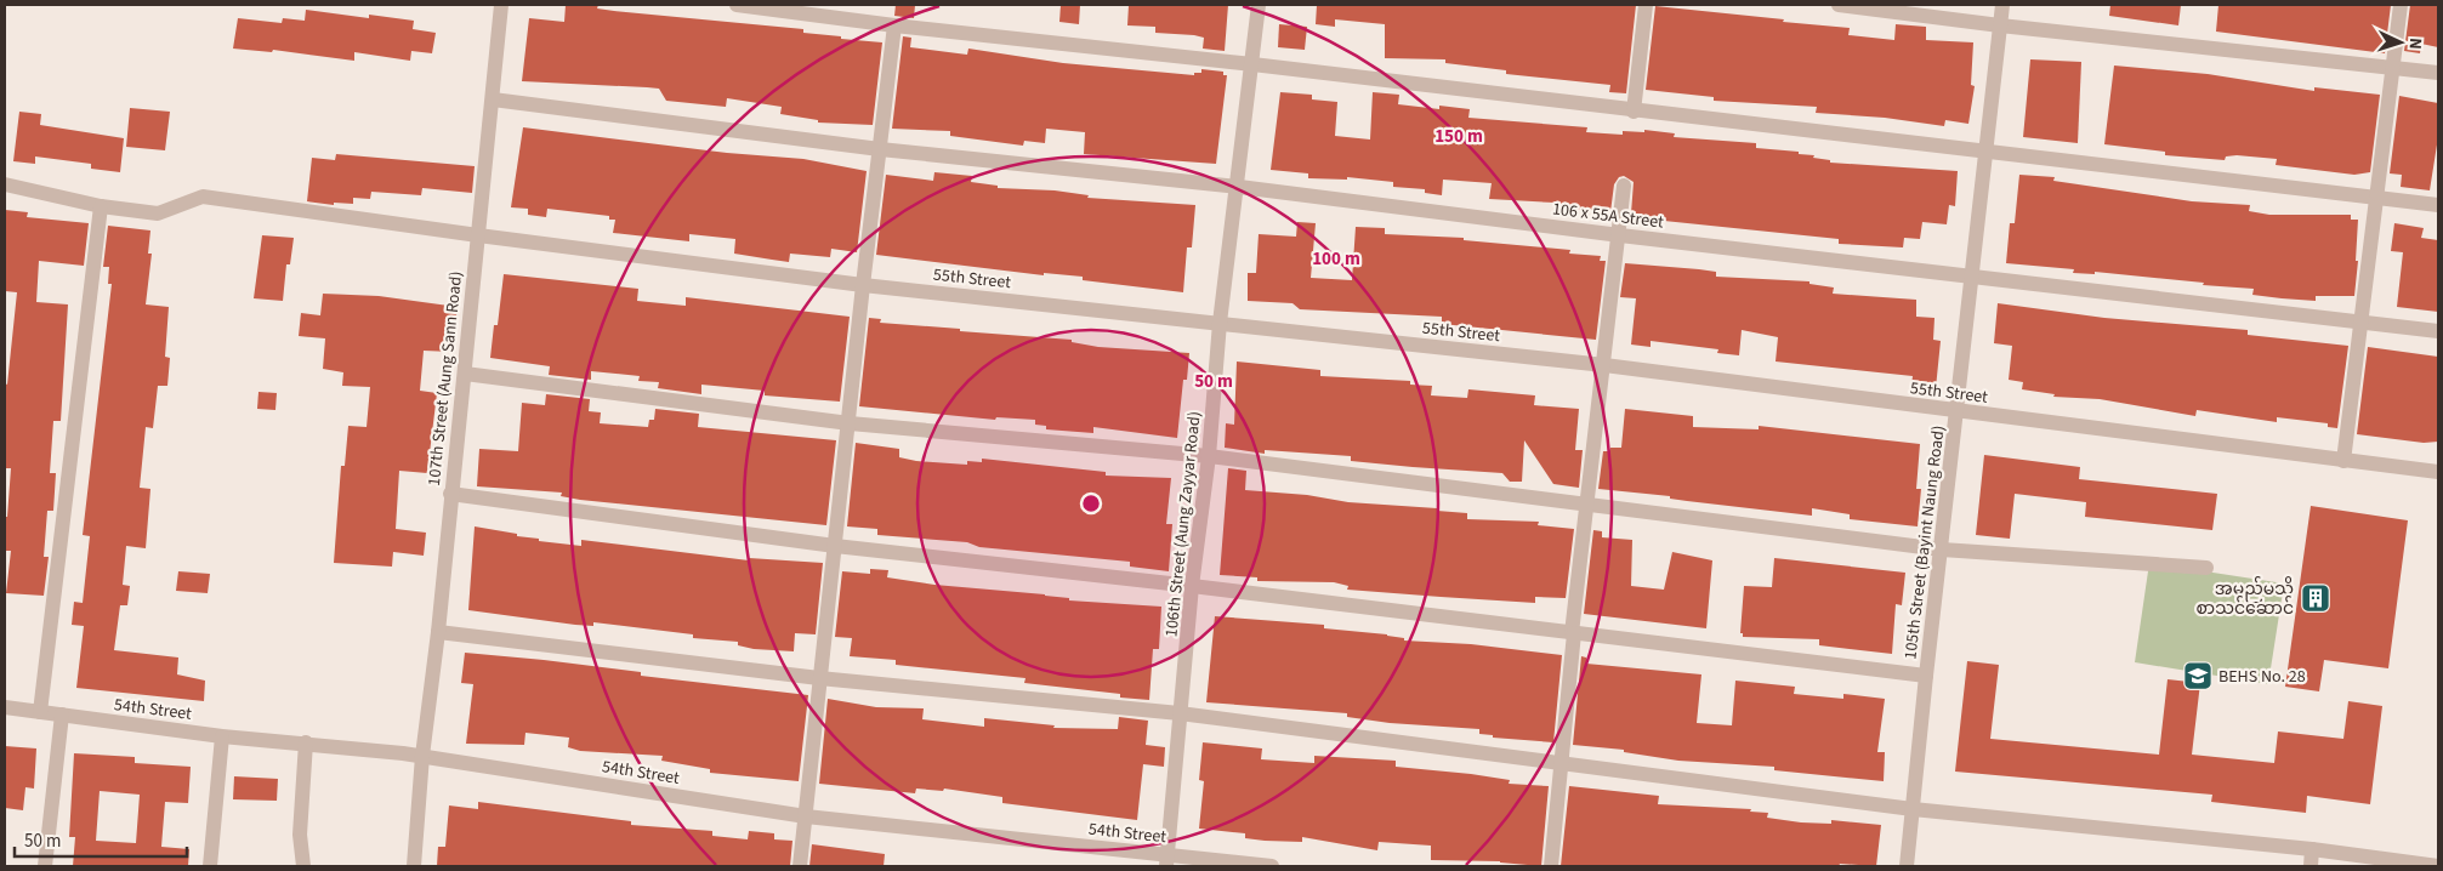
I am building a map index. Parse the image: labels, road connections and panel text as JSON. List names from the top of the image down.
{
  "streets": {
    "street": [
      "106 x 55A Street",
      "55th Street",
      "107th Street (Aung Sann Road)",
      "106th Street (Aung Zayyar Road)",
      "105th Street (Bayint Naung Road)",
      "54th Street"
    ]
  },
  "crossings": [
    ["106 x 55A Street", "107th Street (Aung Sann Road)"],
    ["106 x 55A Street", "106th Street (Aung Zayyar Road)"],
    ["106 x 55A Street", "105th Street (Bayint Naung Road)"],
    ["55th Street", "107th Street (Aung Sann Road)"],
    ["55th Street", "106th Street (Aung Zayyar Road)"],
    ["55th Street", "105th Street (Bayint Naung Road)"],
    ["107th Street (Aung Sann Road)", "54th Street"],
    ["106th Street (Aung Zayyar Road)", "54th Street"]
  ],
  "places": {
    "building": ["အမည်မသိ စာသင်ဆောင်"],
    "school or university": ["BEHS No. 28"]
  },
  "scale_bar": "50 m",
  "north": "right",
  "rings": ["150 m", "100 m", "50 m"]
}
